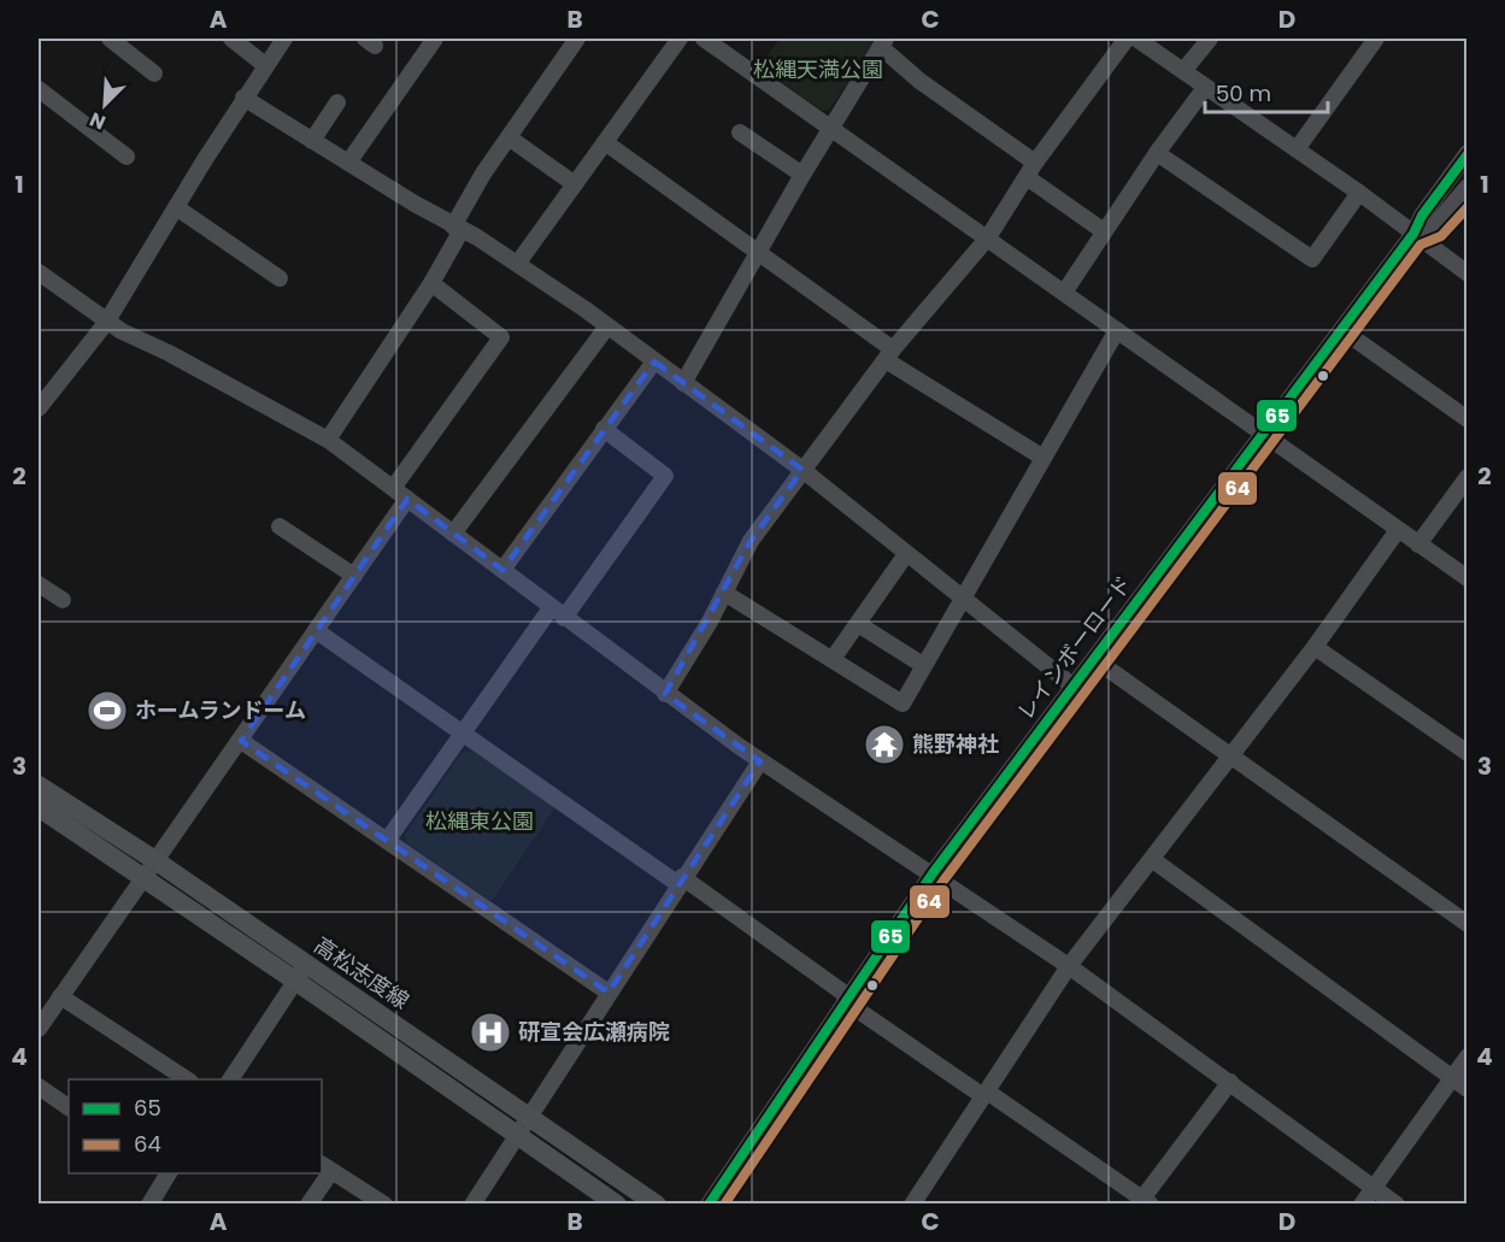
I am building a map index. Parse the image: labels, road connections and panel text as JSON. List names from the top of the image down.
{
  "streets": {
    "main road": ["高松志度線"],
    "street": ["レインボーロード"]
  },
  "parks": ["松縄天満公園", "松縄東公園"],
  "places": {
    "sports": ["ホームランドーム"],
    "temple": ["熊野神社"],
    "hospital": ["研宣会広瀬病院"]
  },
  "lines": ["transit line 65", "transit line 64"],
  "legend": ["65", "64"],
  "scale_bar": "50 m",
  "north": "bottom left",
  "grid": {
    "columns": [
      "A",
      "B",
      "C",
      "D"
    ],
    "rows": [
      "1",
      "2",
      "3",
      "4"
    ]
  }
}
